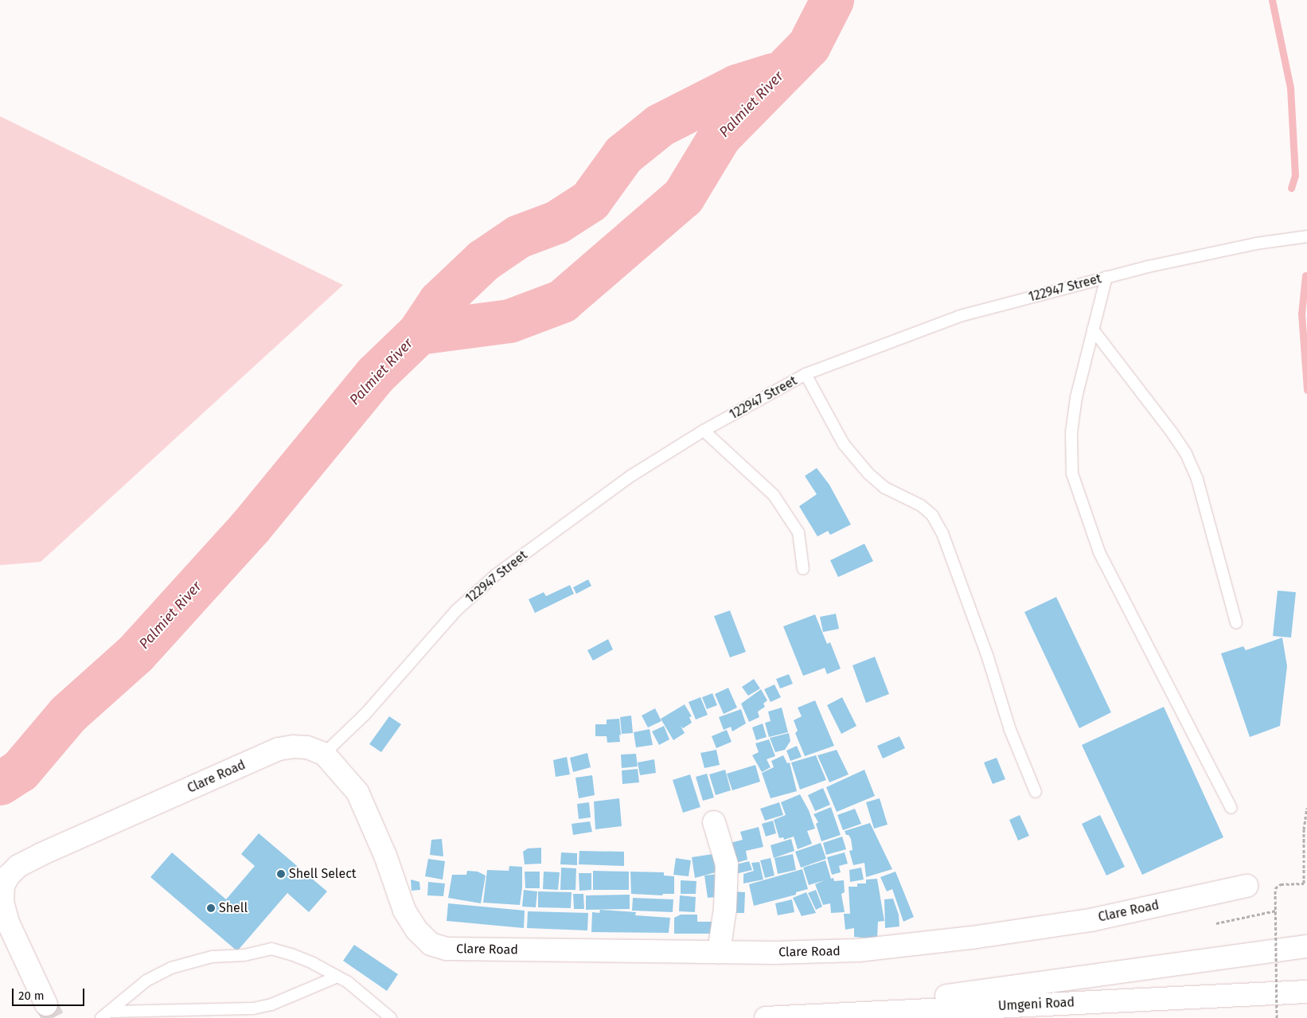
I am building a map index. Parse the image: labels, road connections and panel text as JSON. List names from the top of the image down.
{
  "streets": {
    "main road": ["Clare Road", "Umgeni Road"],
    "lane": ["122947 Street"]
  },
  "crossings": [
    ["122947 Street", "Clare Road"]
  ],
  "water": ["Palmiet River"],
  "places": ["Shell Select", "Shell"],
  "scale_bar": "20 m"
}
